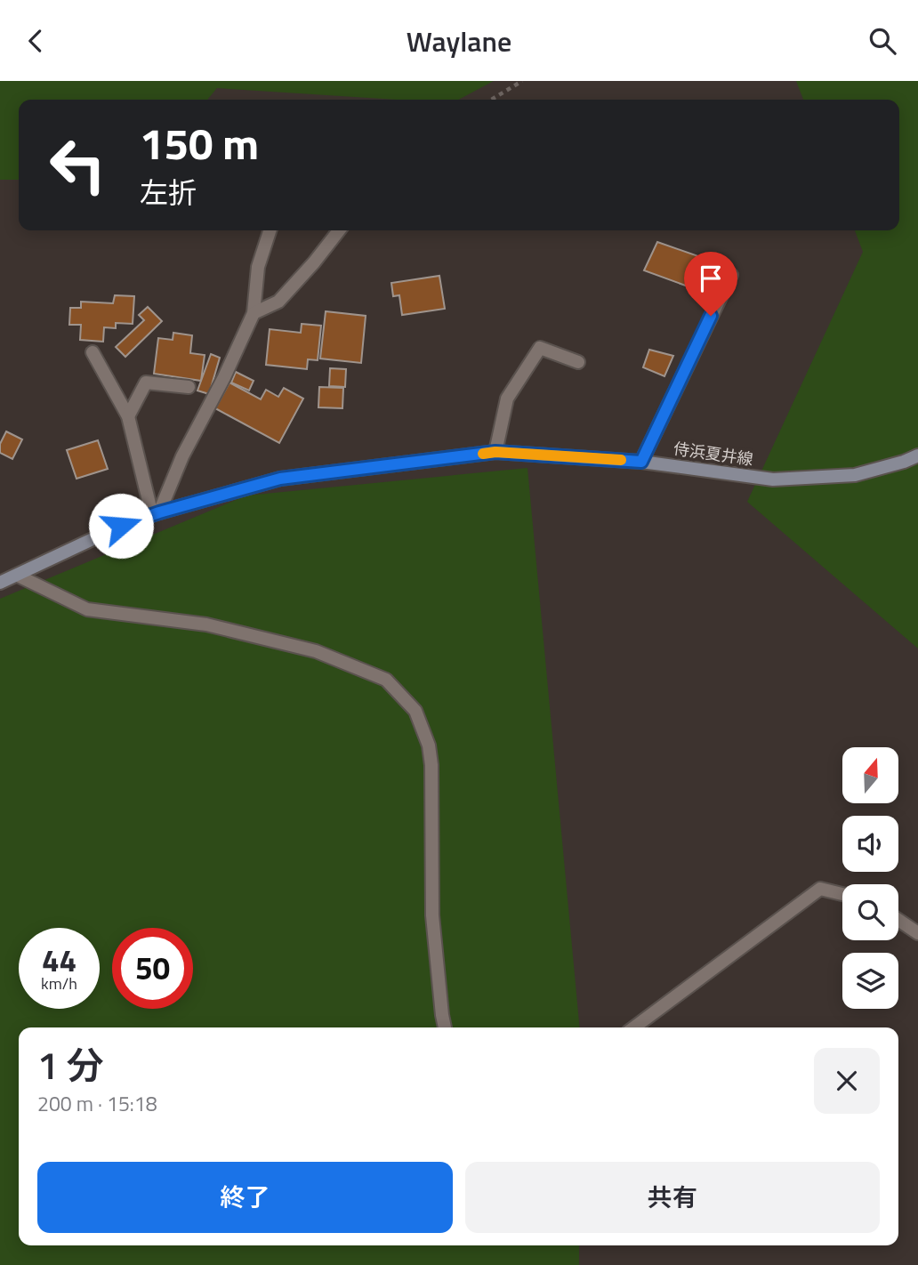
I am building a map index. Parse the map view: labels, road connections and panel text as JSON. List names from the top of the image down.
{
  "streets": {
    "main road": ["侍浜夏井線"]
  },
  "north": "top",
  "page": {
    "header": "Waylane",
    "turn": ["150 m", "左折"],
    "speed": "44 km/h",
    "limit": "50",
    "heading": ["1 分", "200 m · 15:18"],
    "buttons": ["終了", "共有"]
  }
}
